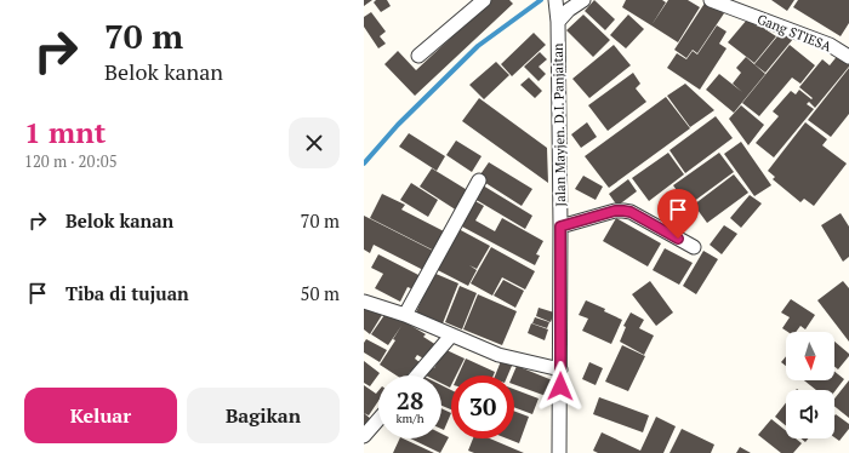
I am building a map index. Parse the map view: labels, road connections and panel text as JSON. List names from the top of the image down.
{
  "streets": {
    "street": ["Gang STIESA", "Jalan Mayjen. D.I. Panjaitan"]
  },
  "north": "bottom",
  "page": {
    "turn": ["70 m", "Belok kanan"],
    "heading": ["1 mnt", "120 m · 20:05"],
    "list": [
      {
        "name": "Belok kanan",
        "value": "70 m"
      },
      {
        "name": "Tiba di tujuan",
        "value": "50 m"
      }
    ],
    "speed": "28 km/h",
    "limit": "30",
    "buttons": ["Keluar", "Bagikan"]
  }
}
